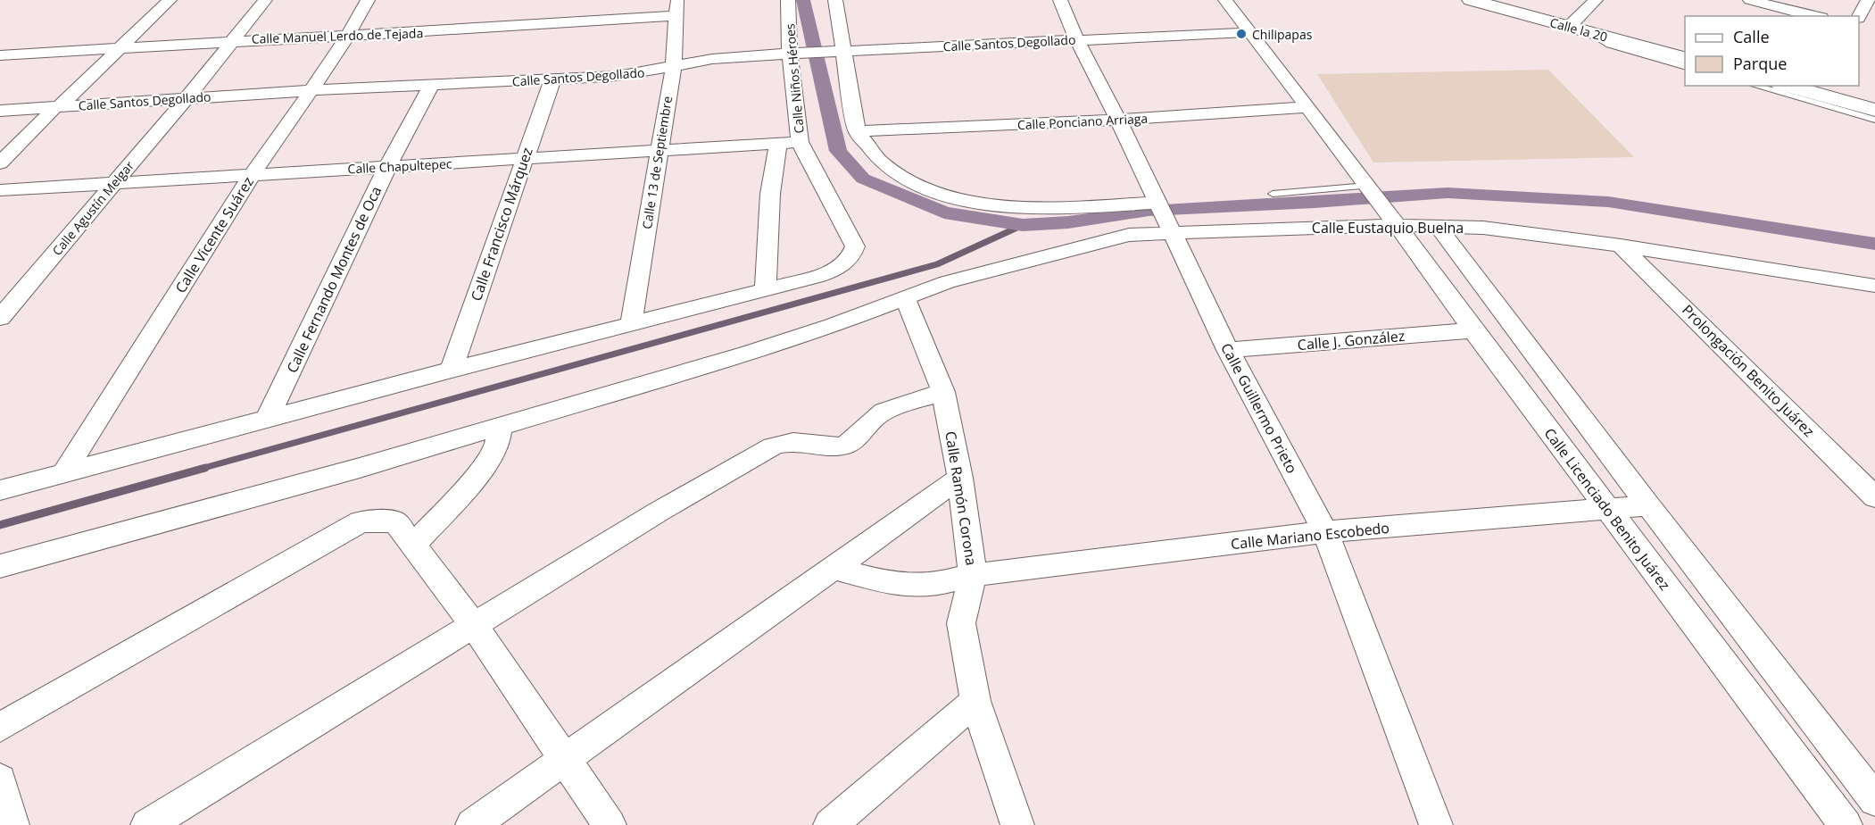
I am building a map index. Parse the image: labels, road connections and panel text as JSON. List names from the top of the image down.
{
  "streets": {
    "street": [
      "Calle la 20",
      "Calle Manuel Lerdo de Tejada",
      "Calle Santos Degollado",
      "Calle Niños Héroes",
      "Calle Ponciano Arriaga",
      "Calle 13 de Septiembre",
      "Calle Chapultepec",
      "Calle Agustín Melgar",
      "Calle Francisco Márquez",
      "Calle Eustaquio Buelna",
      "Calle Vicente Suárez",
      "Calle Fernando Montes de Oca",
      "Calle J. González",
      "Prolongación Benito Juárez",
      "Calle Guillermo Prieto",
      "Calle Ramón Corona",
      "Calle Licenciado Benito Juárez",
      "Calle Mariano Escobedo"
    ]
  },
  "crossings": [
    ["Calle Manuel Lerdo de Tejada", "Calle 13 de Septiembre"],
    ["Calle Manuel Lerdo de Tejada", "Calle Agustín Melgar"],
    ["Calle Manuel Lerdo de Tejada", "Calle Vicente Suárez"],
    ["Calle Santos Degollado", "Calle Niños Héroes"],
    ["Calle Santos Degollado", "Calle 13 de Septiembre"],
    ["Calle Santos Degollado", "Calle Agustín Melgar"],
    ["Calle Santos Degollado", "Calle Francisco Márquez"],
    ["Calle Santos Degollado", "Calle Vicente Suárez"],
    ["Calle Santos Degollado", "Calle Fernando Montes de Oca"],
    ["Calle Santos Degollado", "Calle Guillermo Prieto"],
    ["Calle Santos Degollado", "Calle Licenciado Benito Juárez"],
    ["Calle Niños Héroes", "Calle Chapultepec"],
    ["Calle Ponciano Arriaga", "Calle Guillermo Prieto"],
    ["Calle Ponciano Arriaga", "Calle Licenciado Benito Juárez"],
    ["Calle 13 de Septiembre", "Calle Chapultepec"],
    ["Calle Chapultepec", "Calle Agustín Melgar"],
    ["Calle Chapultepec", "Calle Francisco Márquez"],
    ["Calle Chapultepec", "Calle Vicente Suárez"],
    ["Calle Chapultepec", "Calle Fernando Montes de Oca"],
    ["Calle Eustaquio Buelna", "Prolongación Benito Juárez"],
    ["Calle Eustaquio Buelna", "Calle Guillermo Prieto"],
    ["Calle Eustaquio Buelna", "Calle Ramón Corona"],
    ["Calle Eustaquio Buelna", "Calle Licenciado Benito Juárez"],
    ["Calle J. González", "Calle Guillermo Prieto"],
    ["Calle J. González", "Calle Licenciado Benito Juárez"],
    ["Calle Guillermo Prieto", "Calle Mariano Escobedo"],
    ["Calle Ramón Corona", "Calle Mariano Escobedo"],
    ["Calle Licenciado Benito Juárez", "Calle Mariano Escobedo"]
  ],
  "places": ["Chilipapas"],
  "legend": ["Calle", "Parque"]
}
